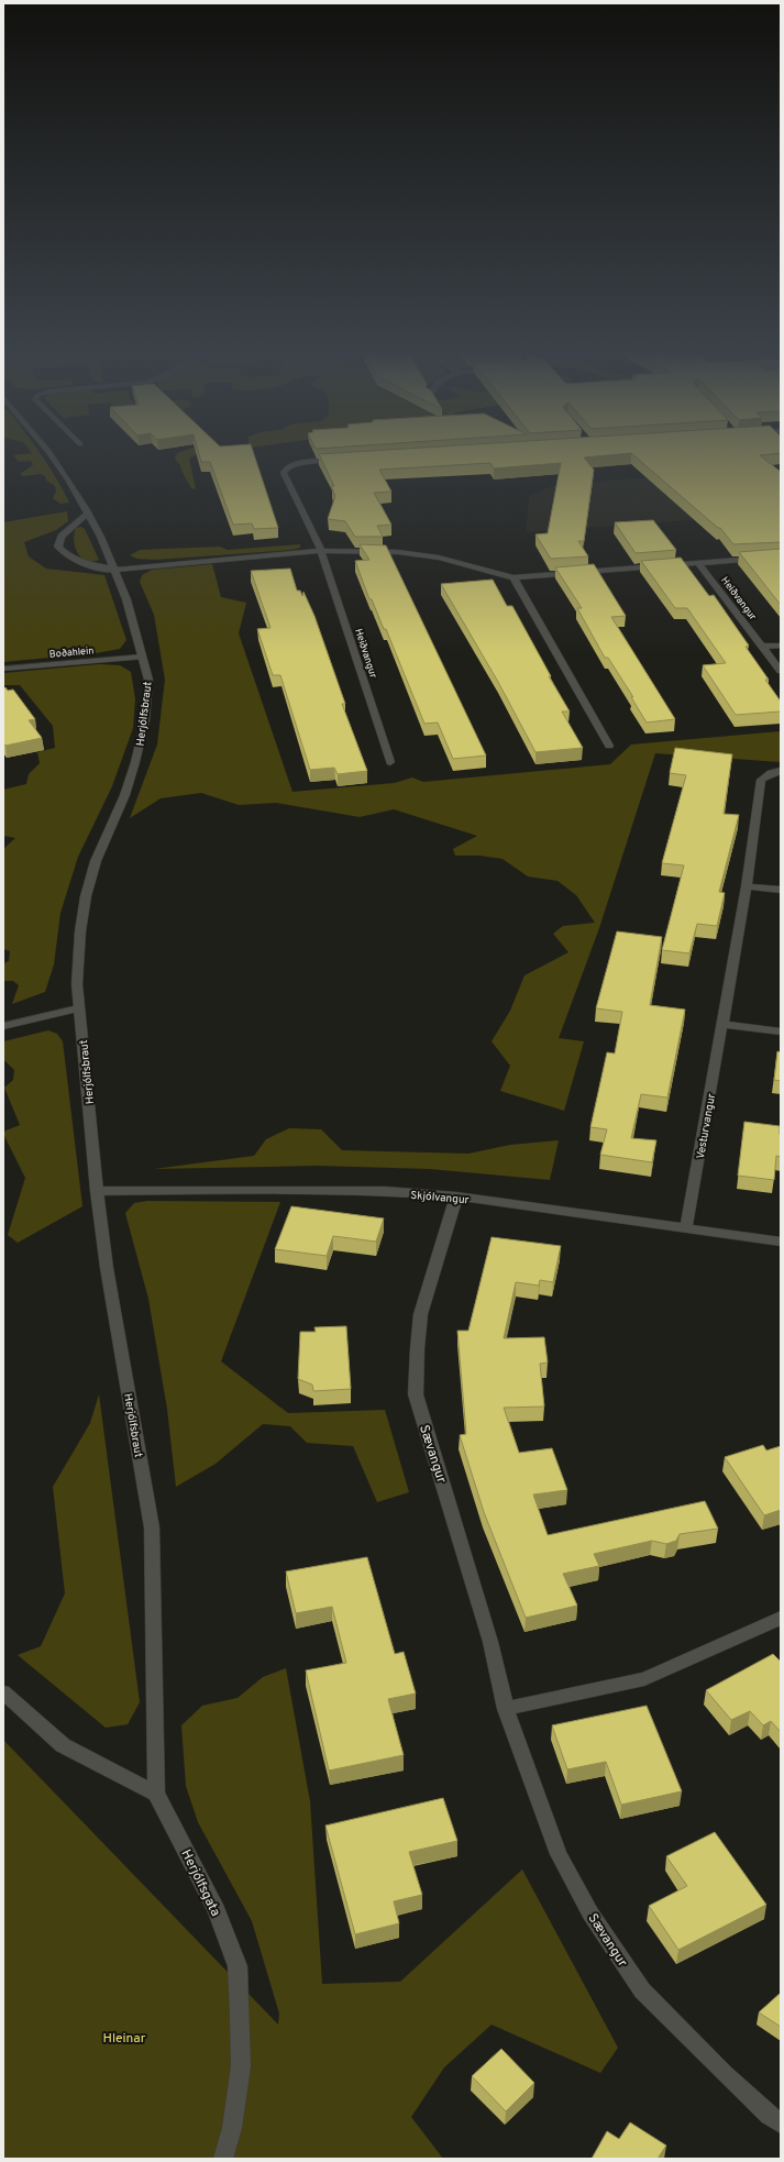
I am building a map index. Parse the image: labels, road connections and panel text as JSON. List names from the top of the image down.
{
  "streets": {
    "street": [
      "Heiðvangur",
      "Boðahlein",
      "Herjólfsbraut",
      "Vesturvangur",
      "Skjólvangur",
      "Sævangur",
      "Herjólfsgata"
    ]
  },
  "crossings": [
    ["Heiðvangur", "Herjólfsbraut"],
    ["Boðahlein", "Herjólfsbraut"],
    ["Herjólfsbraut", "Skjólvangur"],
    ["Herjólfsbraut", "Herjólfsgata"],
    ["Vesturvangur", "Skjólvangur"],
    ["Skjólvangur", "Sævangur"]
  ],
  "parks": ["Hleinar"]
}
